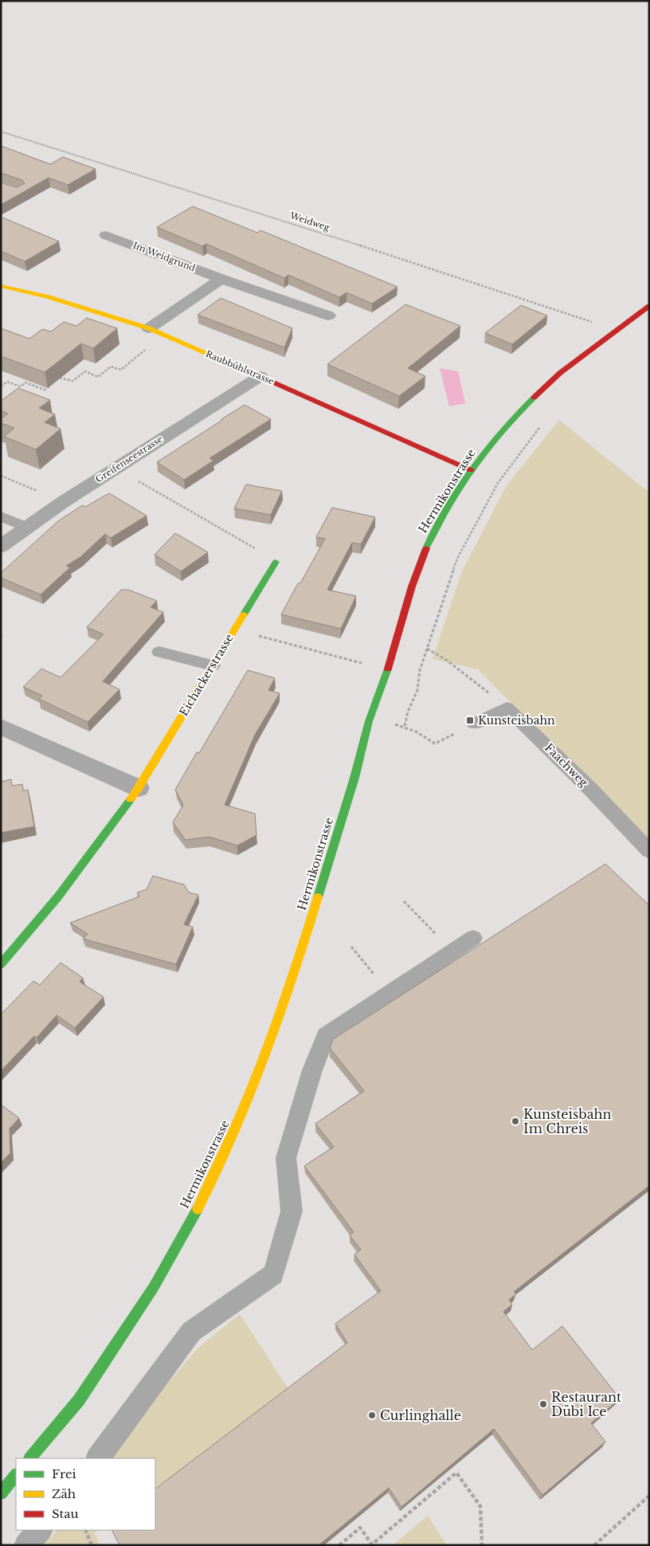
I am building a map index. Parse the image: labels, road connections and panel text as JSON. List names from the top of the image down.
{
  "streets": {
    "street": [
      "Im Weidgrund",
      "Raubbühlstrasse",
      "Greifenseestrasse",
      "Hermikonstrasse",
      "Eichackerstrasse"
    ],
    "lane": ["Faachweg"],
    "path": ["Weidweg"]
  },
  "crossings": [
    ["Weidweg", "Hermikonstrasse"],
    ["Raubbühlstrasse", "Greifenseestrasse"],
    ["Raubbühlstrasse", "Hermikonstrasse"]
  ],
  "places": {
    "transit": ["Kunsteisbahn"],
    "other": ["Kunsteisbahn Im Chreis", "Restaurant Dübi Ice", "Curlinghalle"]
  },
  "legend": ["Frei", "Zäh", "Stau"]
}
